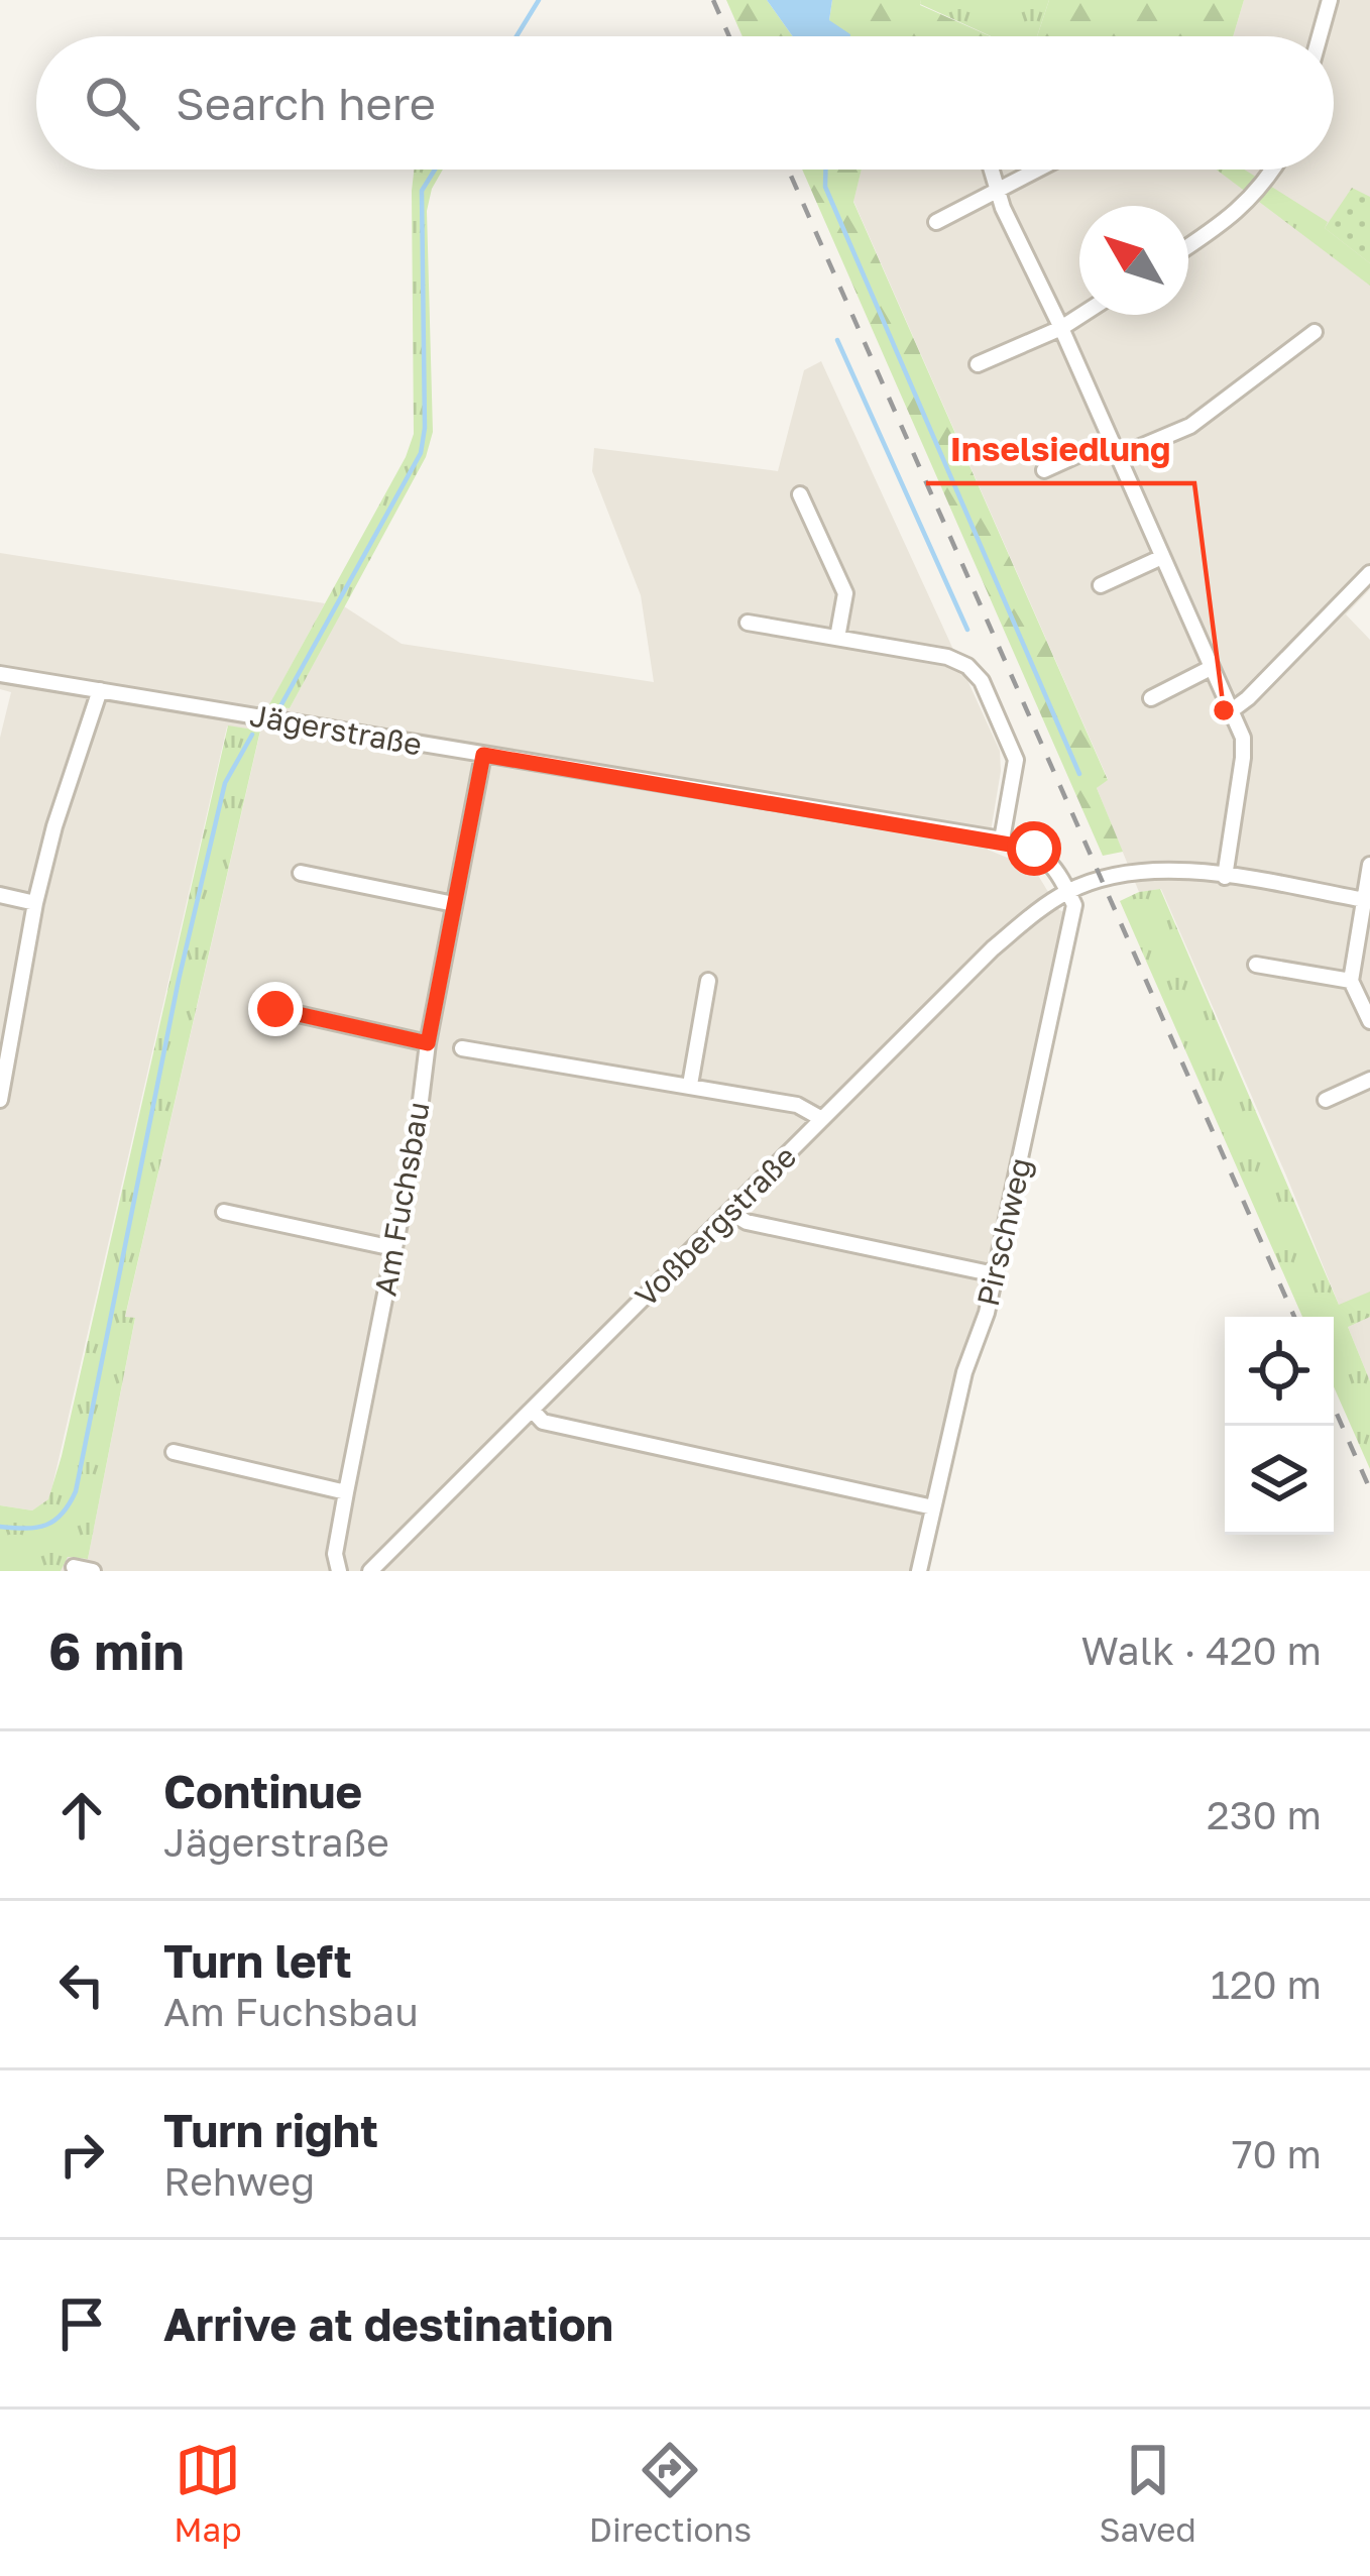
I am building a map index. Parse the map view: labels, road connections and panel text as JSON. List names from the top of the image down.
{
  "streets": {
    "street": [
      "Jägerstraße",
      "Am Fuchsbau",
      "Voßbergstraße",
      "Pirschweg"
    ]
  },
  "crossings": [
    ["Jägerstraße", "Am Fuchsbau"],
    ["Jägerstraße", "Voßbergstraße"],
    ["Jägerstraße", "Pirschweg"],
    ["Voßbergstraße", "Pirschweg"]
  ],
  "places": ["Inselsiedlung"],
  "north": "top left",
  "page": {
    "search": "Search here",
    "heading": ["6 min", "Walk · 420 m"],
    "list": [
      ["Continue", "Jägerstraße", "230 m"],
      ["Turn left", "Am Fuchsbau", "120 m"],
      ["Turn right", "Rehweg", "70 m"],
      "Arrive at destination"
    ],
    "nav": ["Map", "Directions", "Saved"]
  }
}
